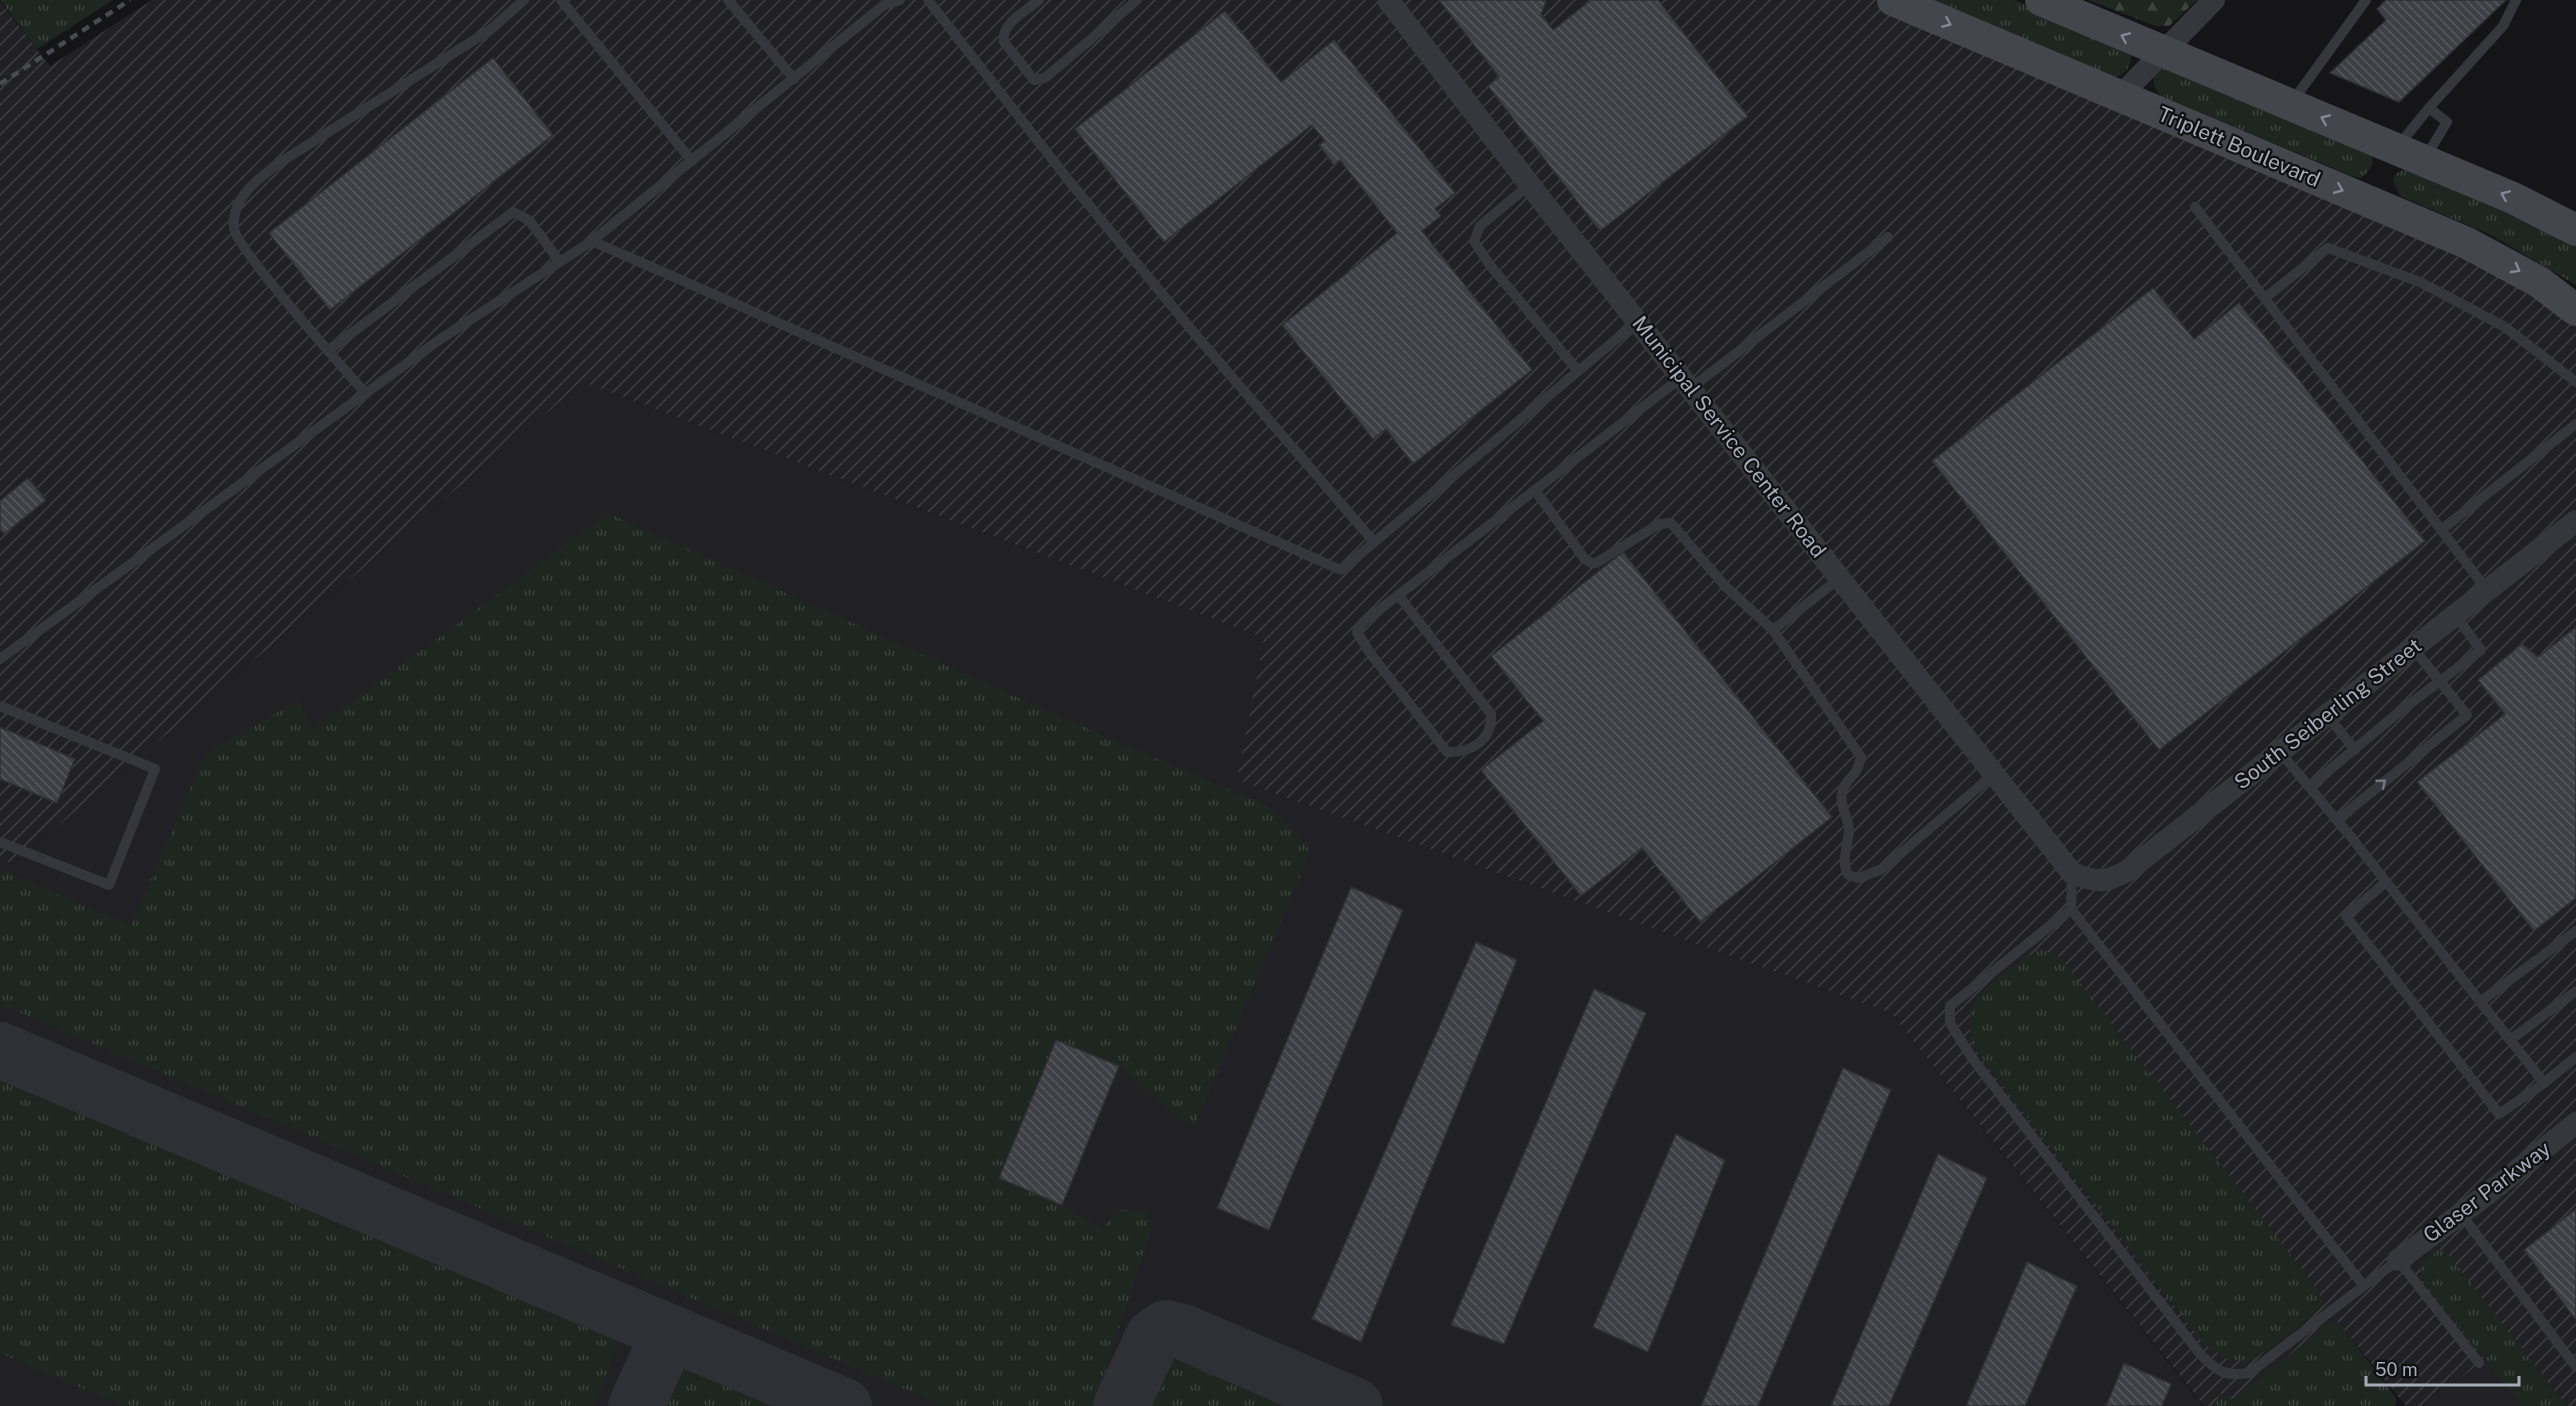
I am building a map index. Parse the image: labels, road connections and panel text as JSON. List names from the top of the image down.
{
  "streets": {
    "main road": ["Triplett Boulevard"],
    "street": ["Municipal Service Center Road", "South Seiberling Street", "Glaser Parkway"]
  },
  "crossings": [
    ["Municipal Service Center Road", "South Seiberling Street"]
  ],
  "scale_bar": "50 m"
}
